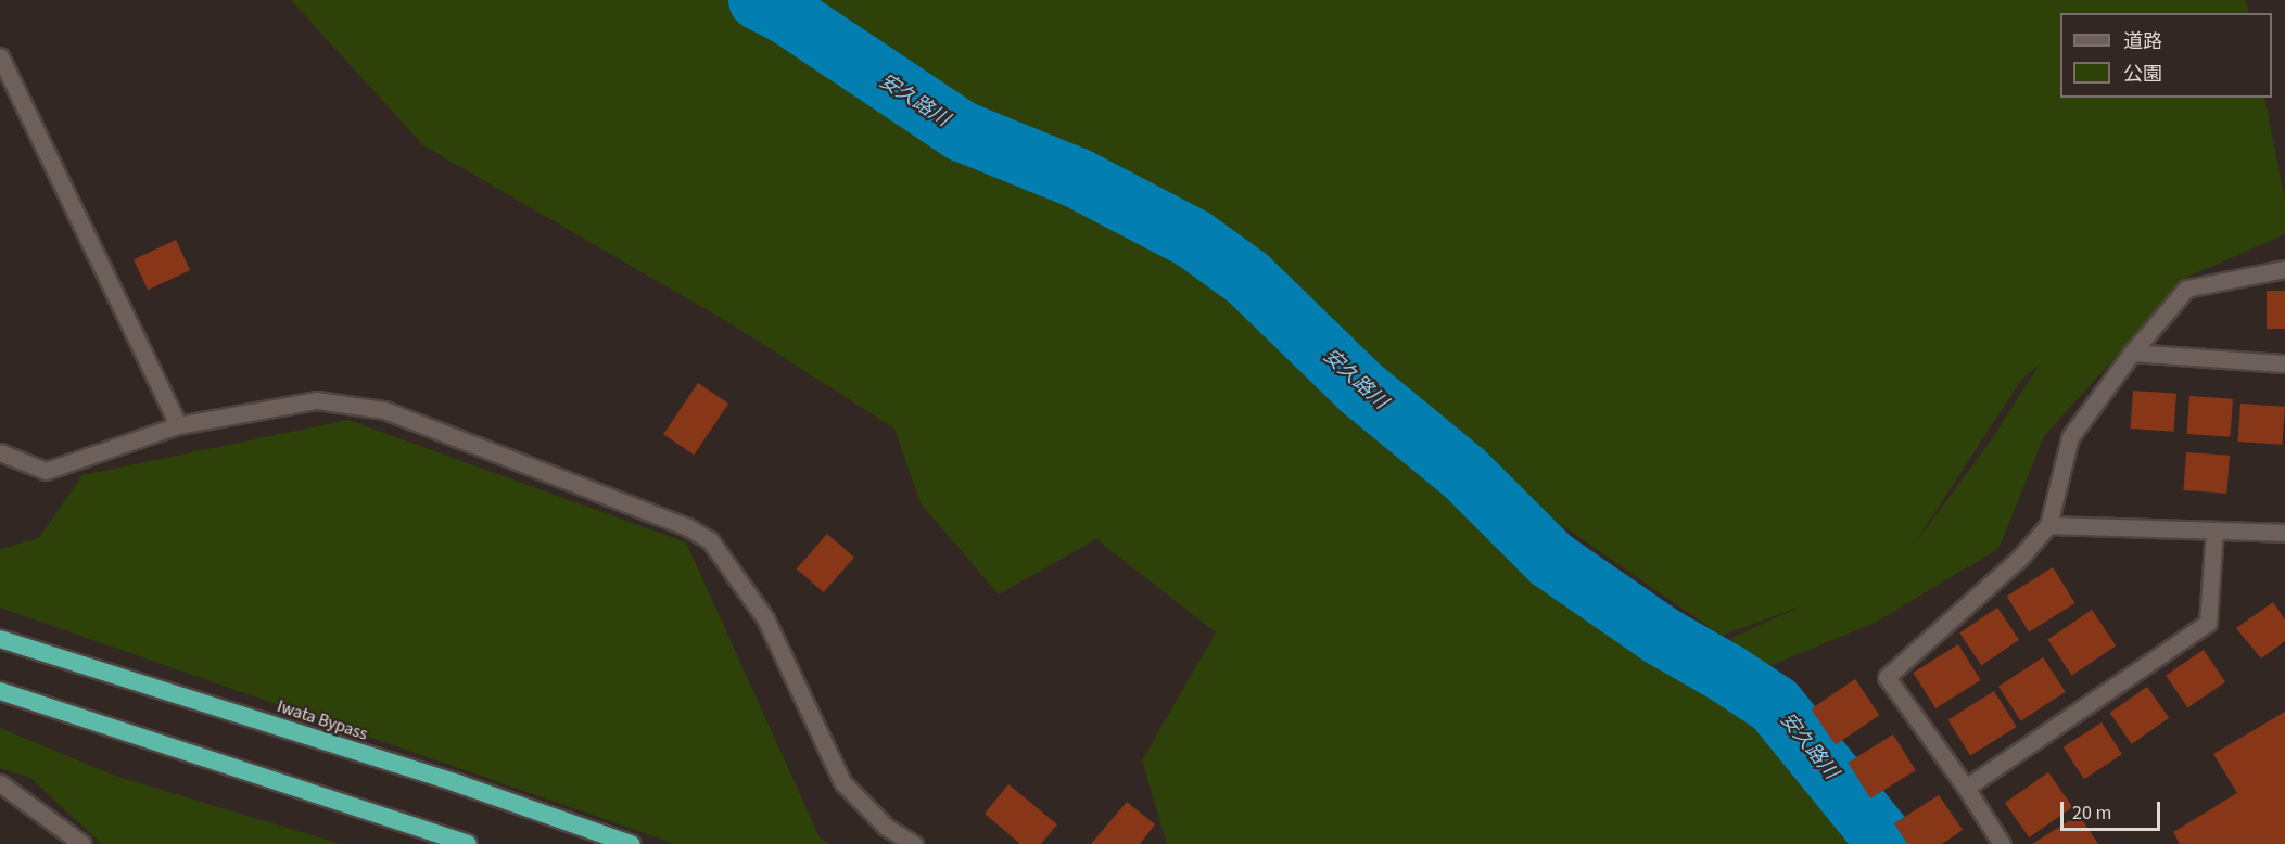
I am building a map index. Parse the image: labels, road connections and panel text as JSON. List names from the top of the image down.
{
  "streets": {
    "highway": ["Iwata Bypass"]
  },
  "water": ["安久路川"],
  "legend": ["道路", "公園"],
  "scale_bar": "20 m"
}
